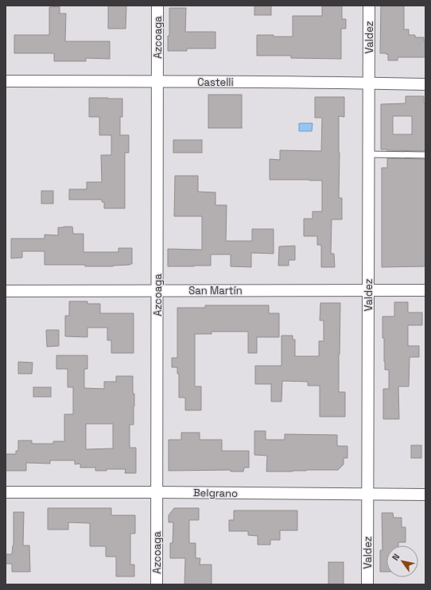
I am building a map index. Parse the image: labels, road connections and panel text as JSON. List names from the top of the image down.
{
  "streets": {
    "street": [
      "Azcoaga",
      "Valdez",
      "Castelli",
      "San Martín",
      "Belgrano"
    ]
  },
  "crossings": [
    ["Azcoaga", "Castelli"],
    ["Azcoaga", "San Martín"],
    ["Azcoaga", "Belgrano"],
    ["Valdez", "Castelli"],
    ["Valdez", "San Martín"],
    ["Valdez", "Belgrano"]
  ],
  "north": "top left"
}
